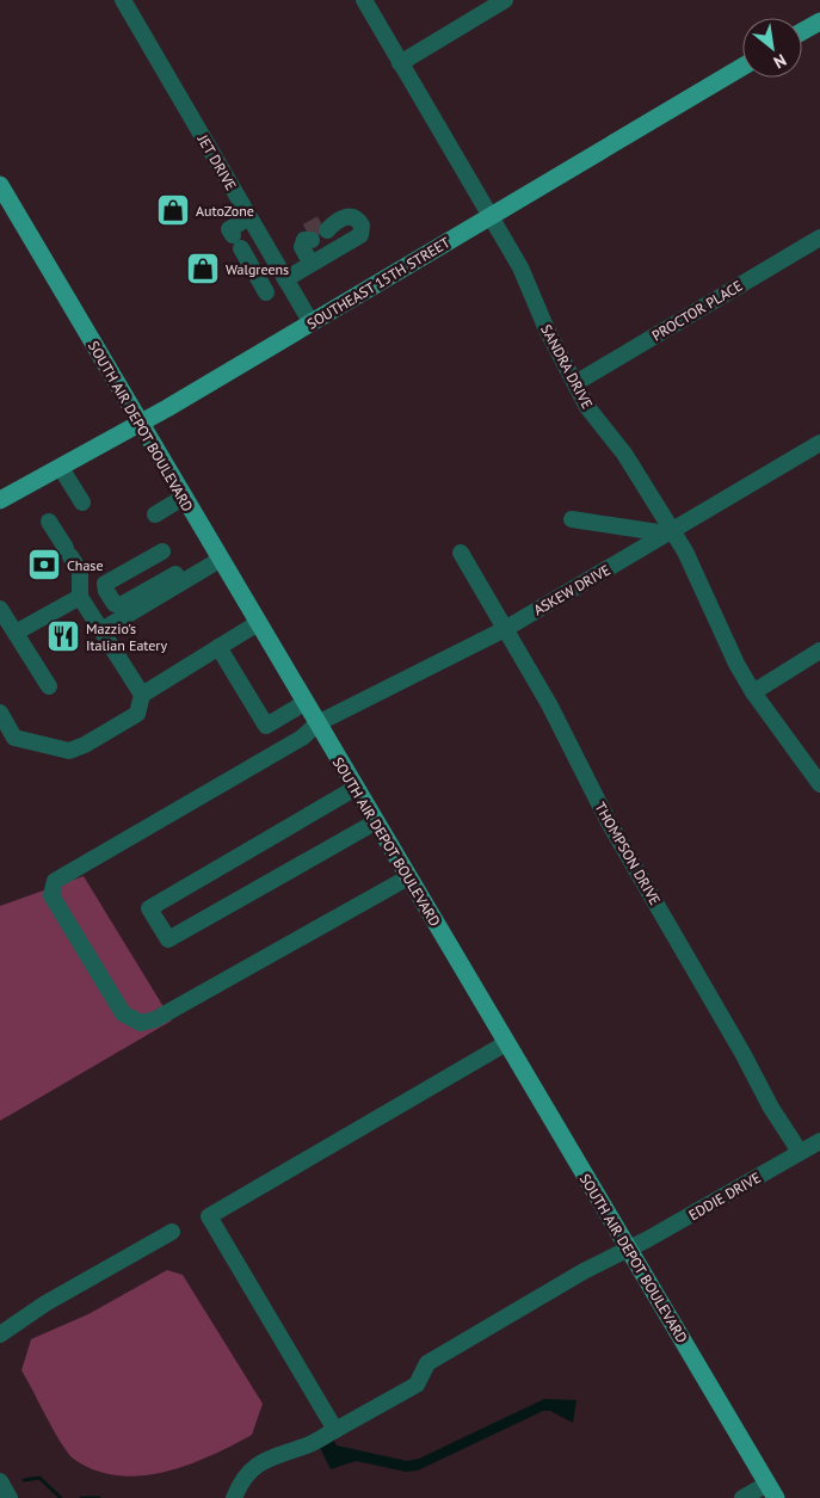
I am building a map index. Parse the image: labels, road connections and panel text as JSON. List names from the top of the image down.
{
  "streets": {
    "main road": ["SOUTHEAST 15TH STREET", "SOUTH AIR DEPOT BOULEVARD"],
    "street": [
      "JET DRIVE",
      "PROCTOR PLACE",
      "SANDRA DRIVE",
      "ASKEW DRIVE",
      "THOMPSON DRIVE",
      "EDDIE DRIVE"
    ]
  },
  "crossings": [
    ["JET DRIVE", "SOUTHEAST 15TH STREET"],
    ["SOUTHEAST 15TH STREET", "SANDRA DRIVE"],
    ["SOUTHEAST 15TH STREET", "SOUTH AIR DEPOT BOULEVARD"],
    ["PROCTOR PLACE", "SANDRA DRIVE"],
    ["SANDRA DRIVE", "ASKEW DRIVE"],
    ["SOUTH AIR DEPOT BOULEVARD", "ASKEW DRIVE"],
    ["SOUTH AIR DEPOT BOULEVARD", "EDDIE DRIVE"],
    ["ASKEW DRIVE", "THOMPSON DRIVE"],
    ["THOMPSON DRIVE", "EDDIE DRIVE"]
  ],
  "places": {
    "shop": ["AutoZone", "Walgreens"],
    "bank": ["Chase"],
    "restaurant": ["Mazzio's Italian Eatery"]
  },
  "north": "bottom right"
}
